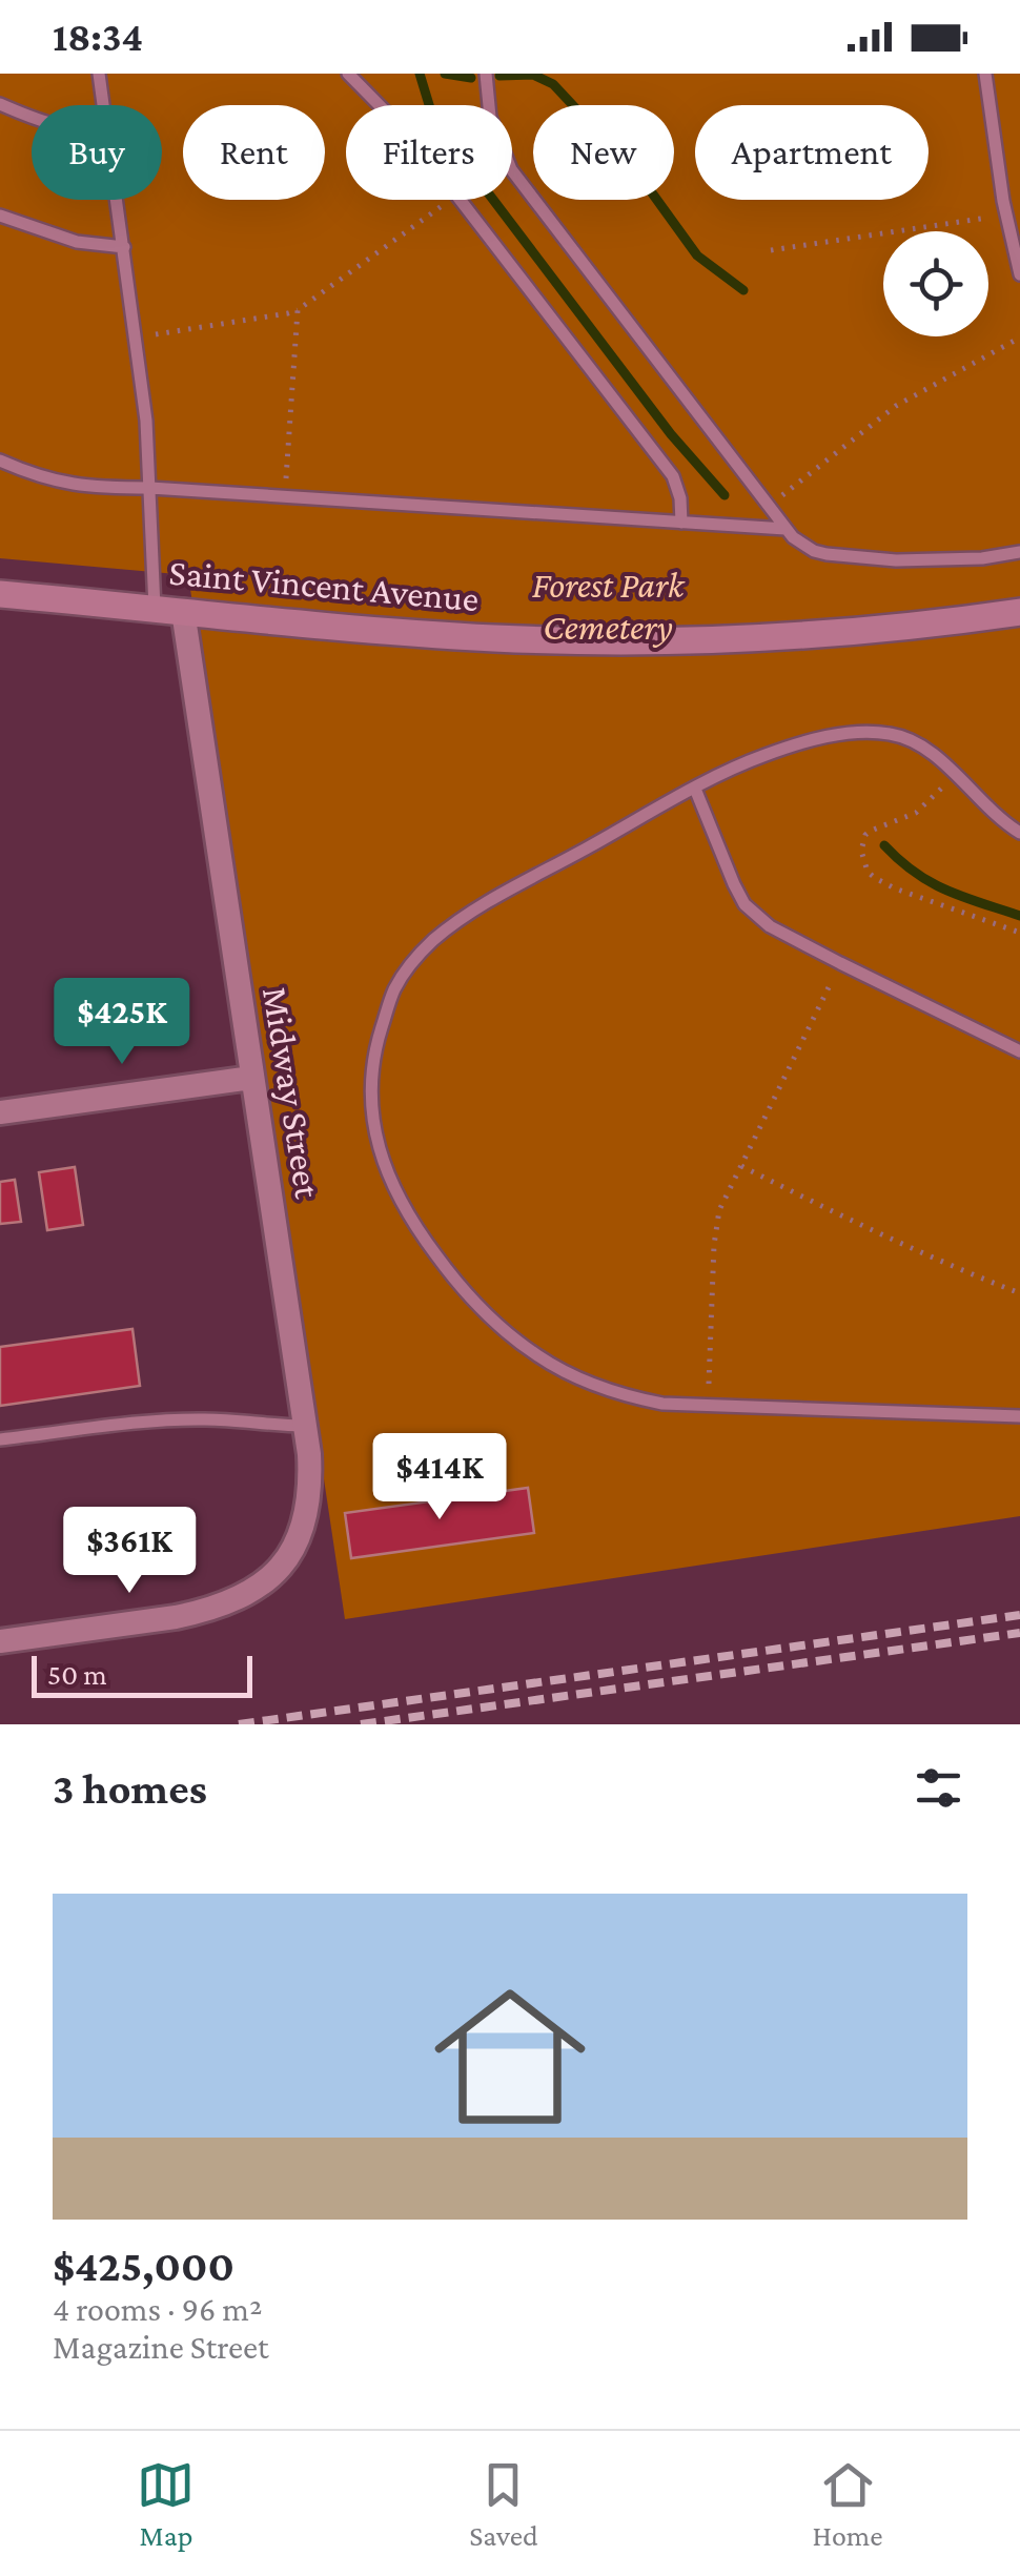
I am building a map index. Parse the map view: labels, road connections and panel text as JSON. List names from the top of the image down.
{
  "streets": {
    "street": ["Saint Vincent Avenue", "Midway Street"]
  },
  "crossings": [
    ["Saint Vincent Avenue", "Midway Street"]
  ],
  "parks": ["Forest Park Cemetery"],
  "scale_bar": "50 m",
  "page": {
    "status": "18:34",
    "chip": [
      "Buy",
      "Rent",
      "Filters",
      "New",
      "Apartment"
    ],
    "price": ["$425K", "$414K", "$361K"],
    "scale": "50 m",
    "heading": "3 homes",
    "list": [
      {
        "name": "$425,000",
        "note": "4 rooms · 96 m² · Magazine Street"
      }
    ],
    "tabs": ["Map", "Saved", "Home"]
  }
}
